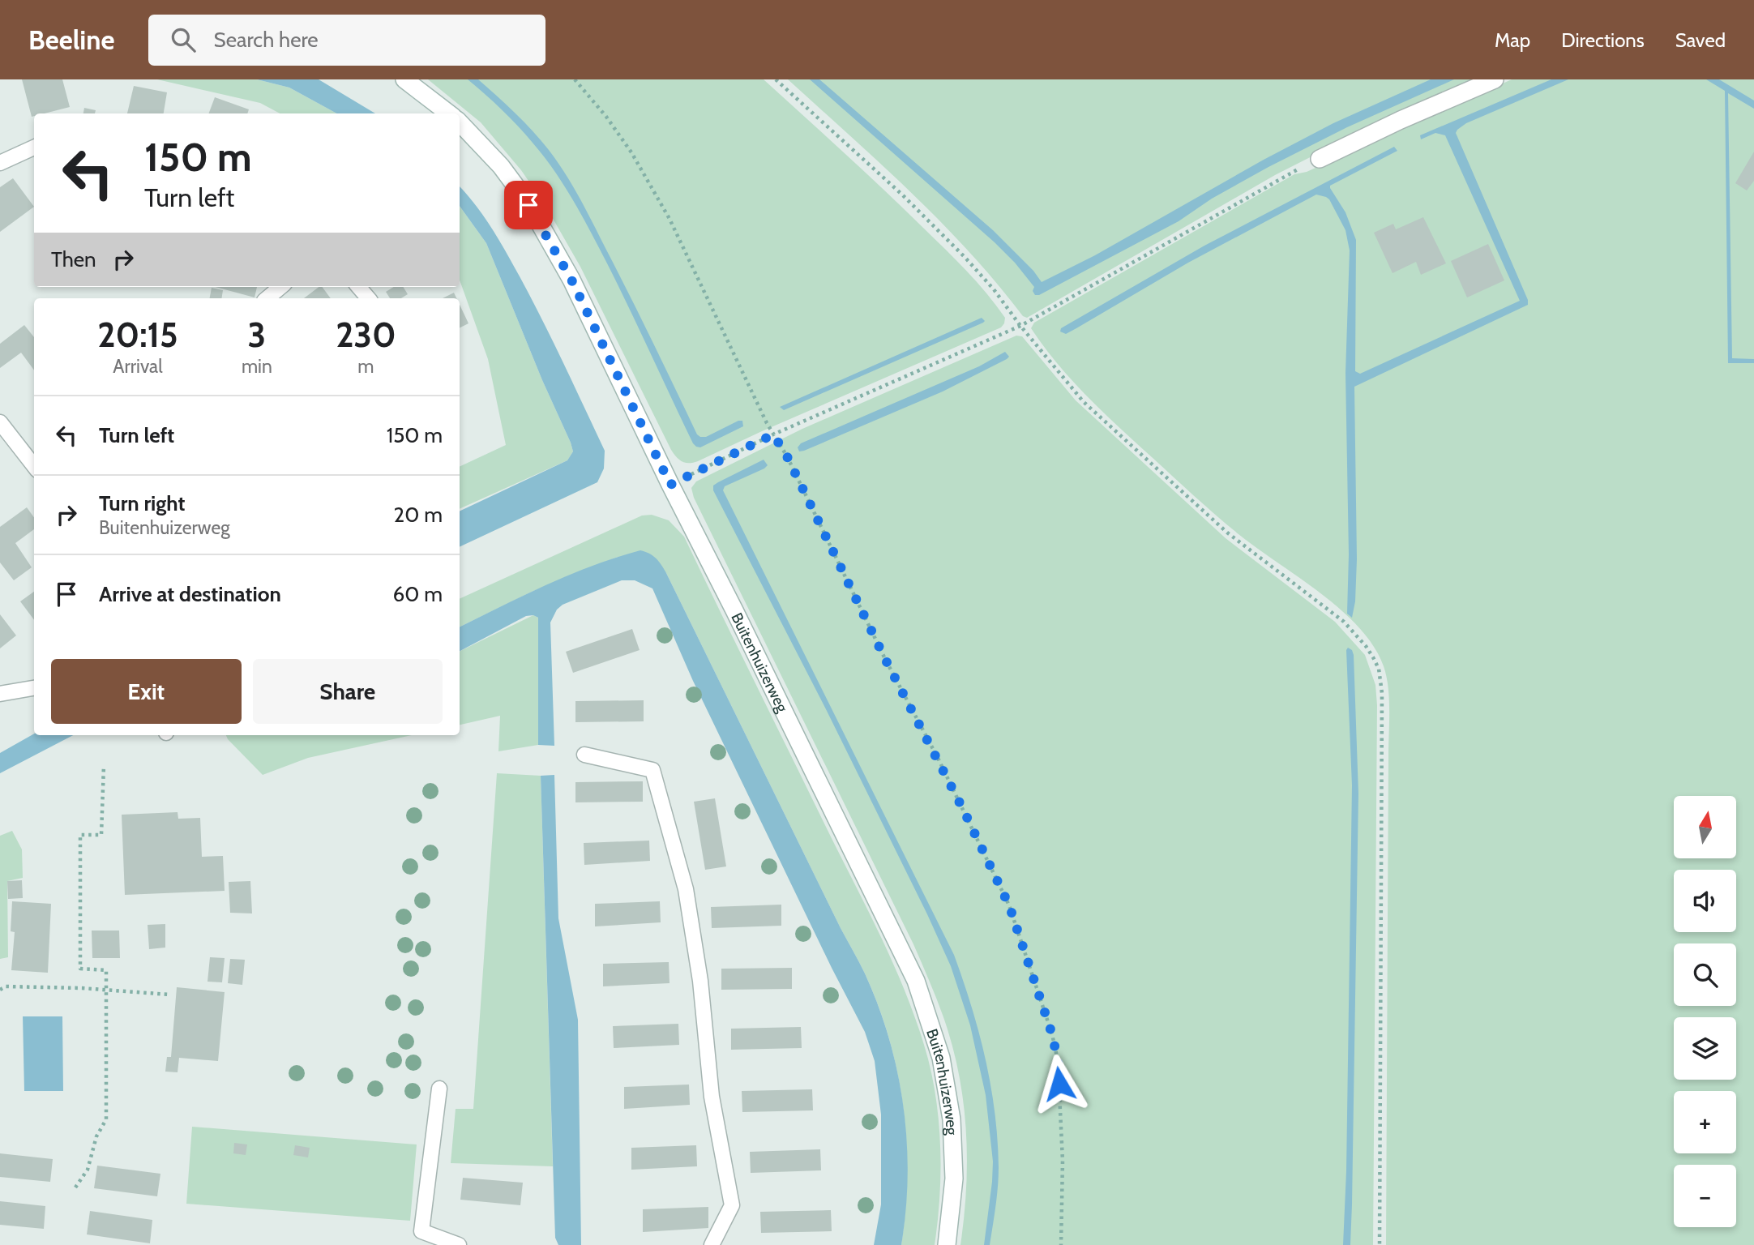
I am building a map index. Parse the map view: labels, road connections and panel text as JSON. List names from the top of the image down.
{
  "streets": {
    "street": ["Buitenhuizerweg"]
  },
  "north": "top",
  "page": {
    "header": "Beeline",
    "search": "Search here",
    "nav": ["Map", "Directions", "Saved"],
    "turn": ["150 m", "Turn left"],
    "then": "Then",
    "eta": [
      "20:15",
      "Arrival",
      "3",
      "min",
      "230",
      "m"
    ],
    "list": [
      {
        "name": "Turn left",
        "value": "150 m"
      },
      {
        "name": "Turn right",
        "note": "Buitenhuizerweg",
        "value": "20 m"
      },
      {
        "name": "Arrive at destination",
        "value": "60 m"
      }
    ],
    "buttons": ["Exit", "Share"],
    "map_buttons": ["+", "−"]
  }
}
